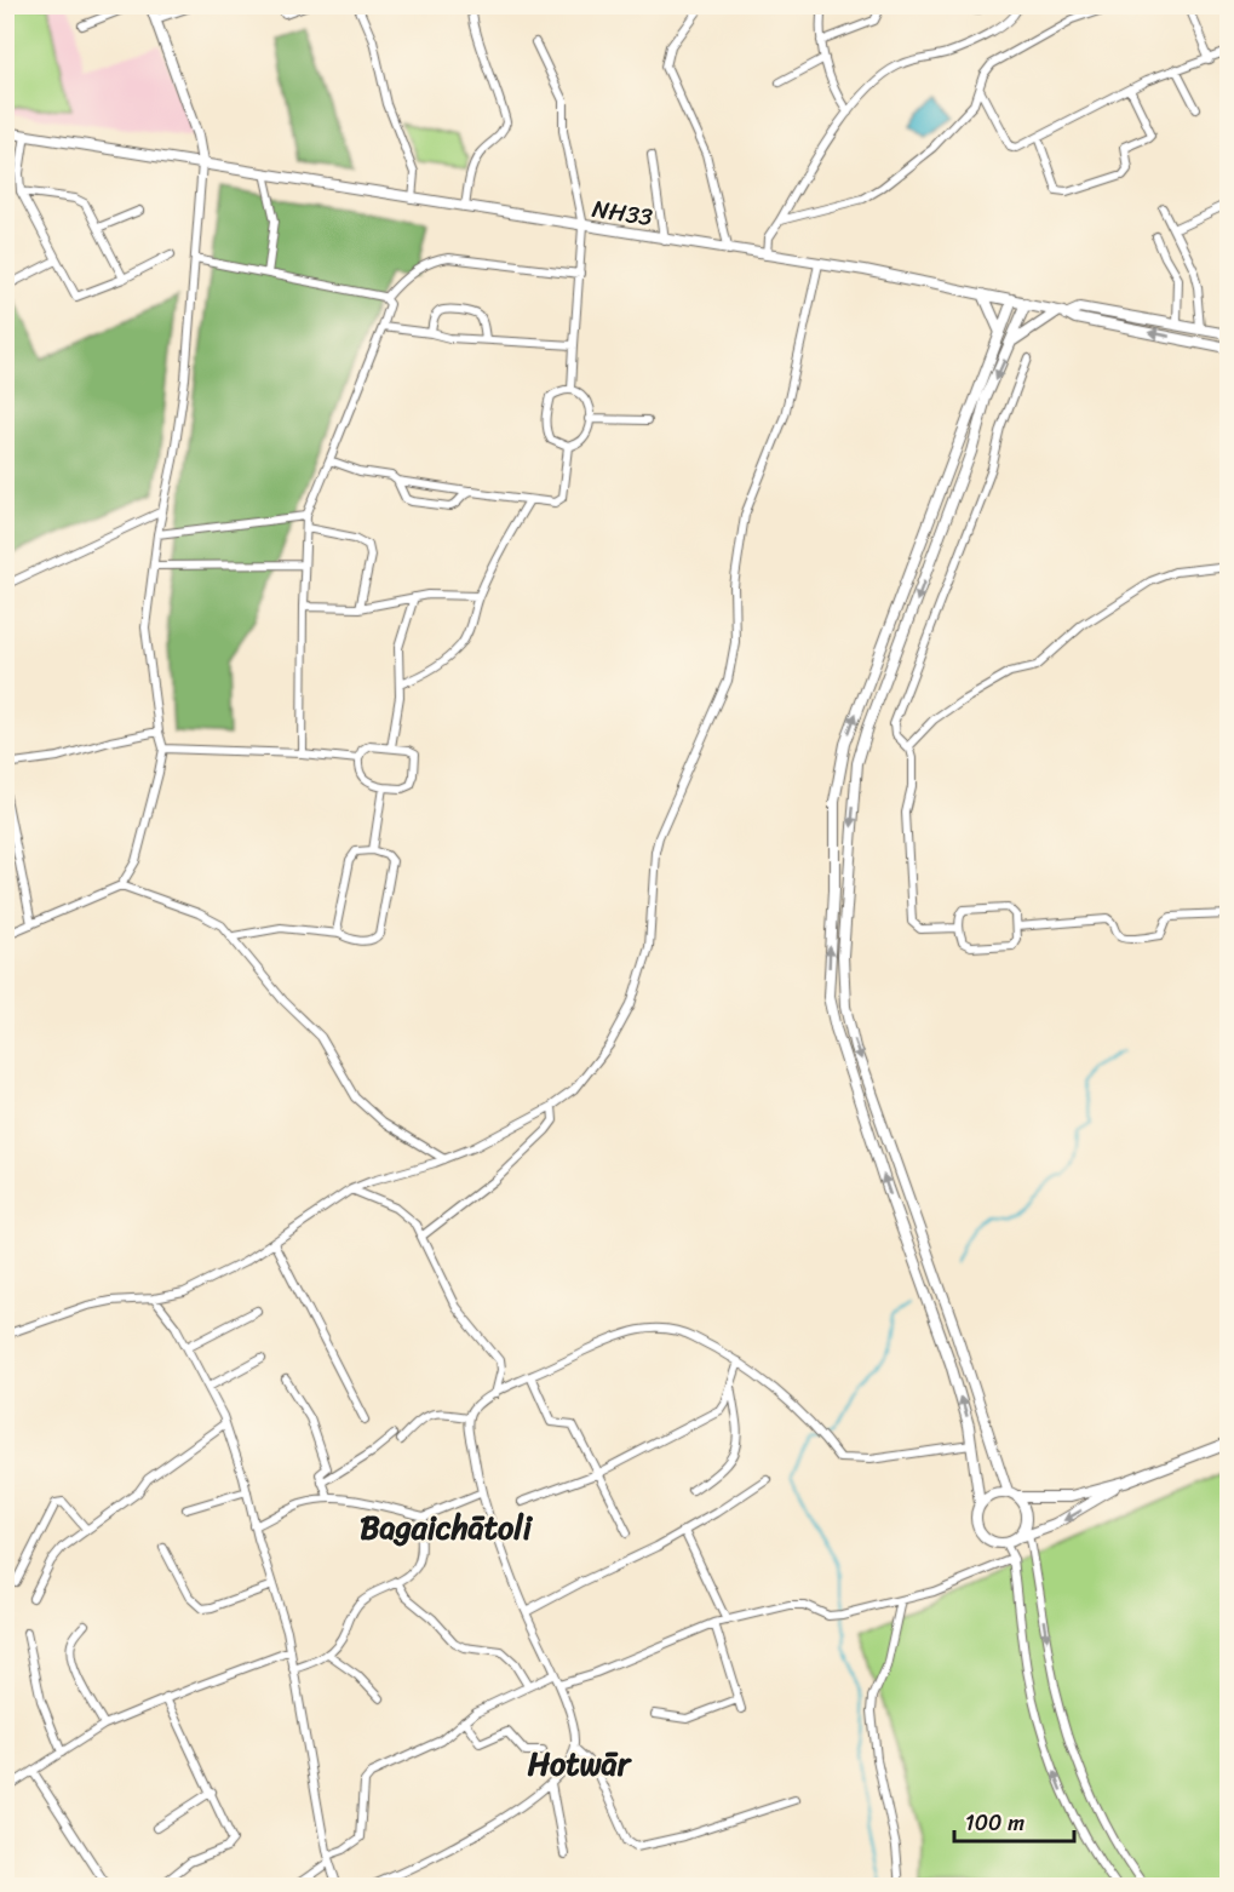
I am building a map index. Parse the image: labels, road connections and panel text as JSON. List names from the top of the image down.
{
  "streets": {
    "main road": ["NH33"]
  },
  "districts": ["Bagaichātoli", "Hotwār"],
  "scale_bar": "100 m"
}
